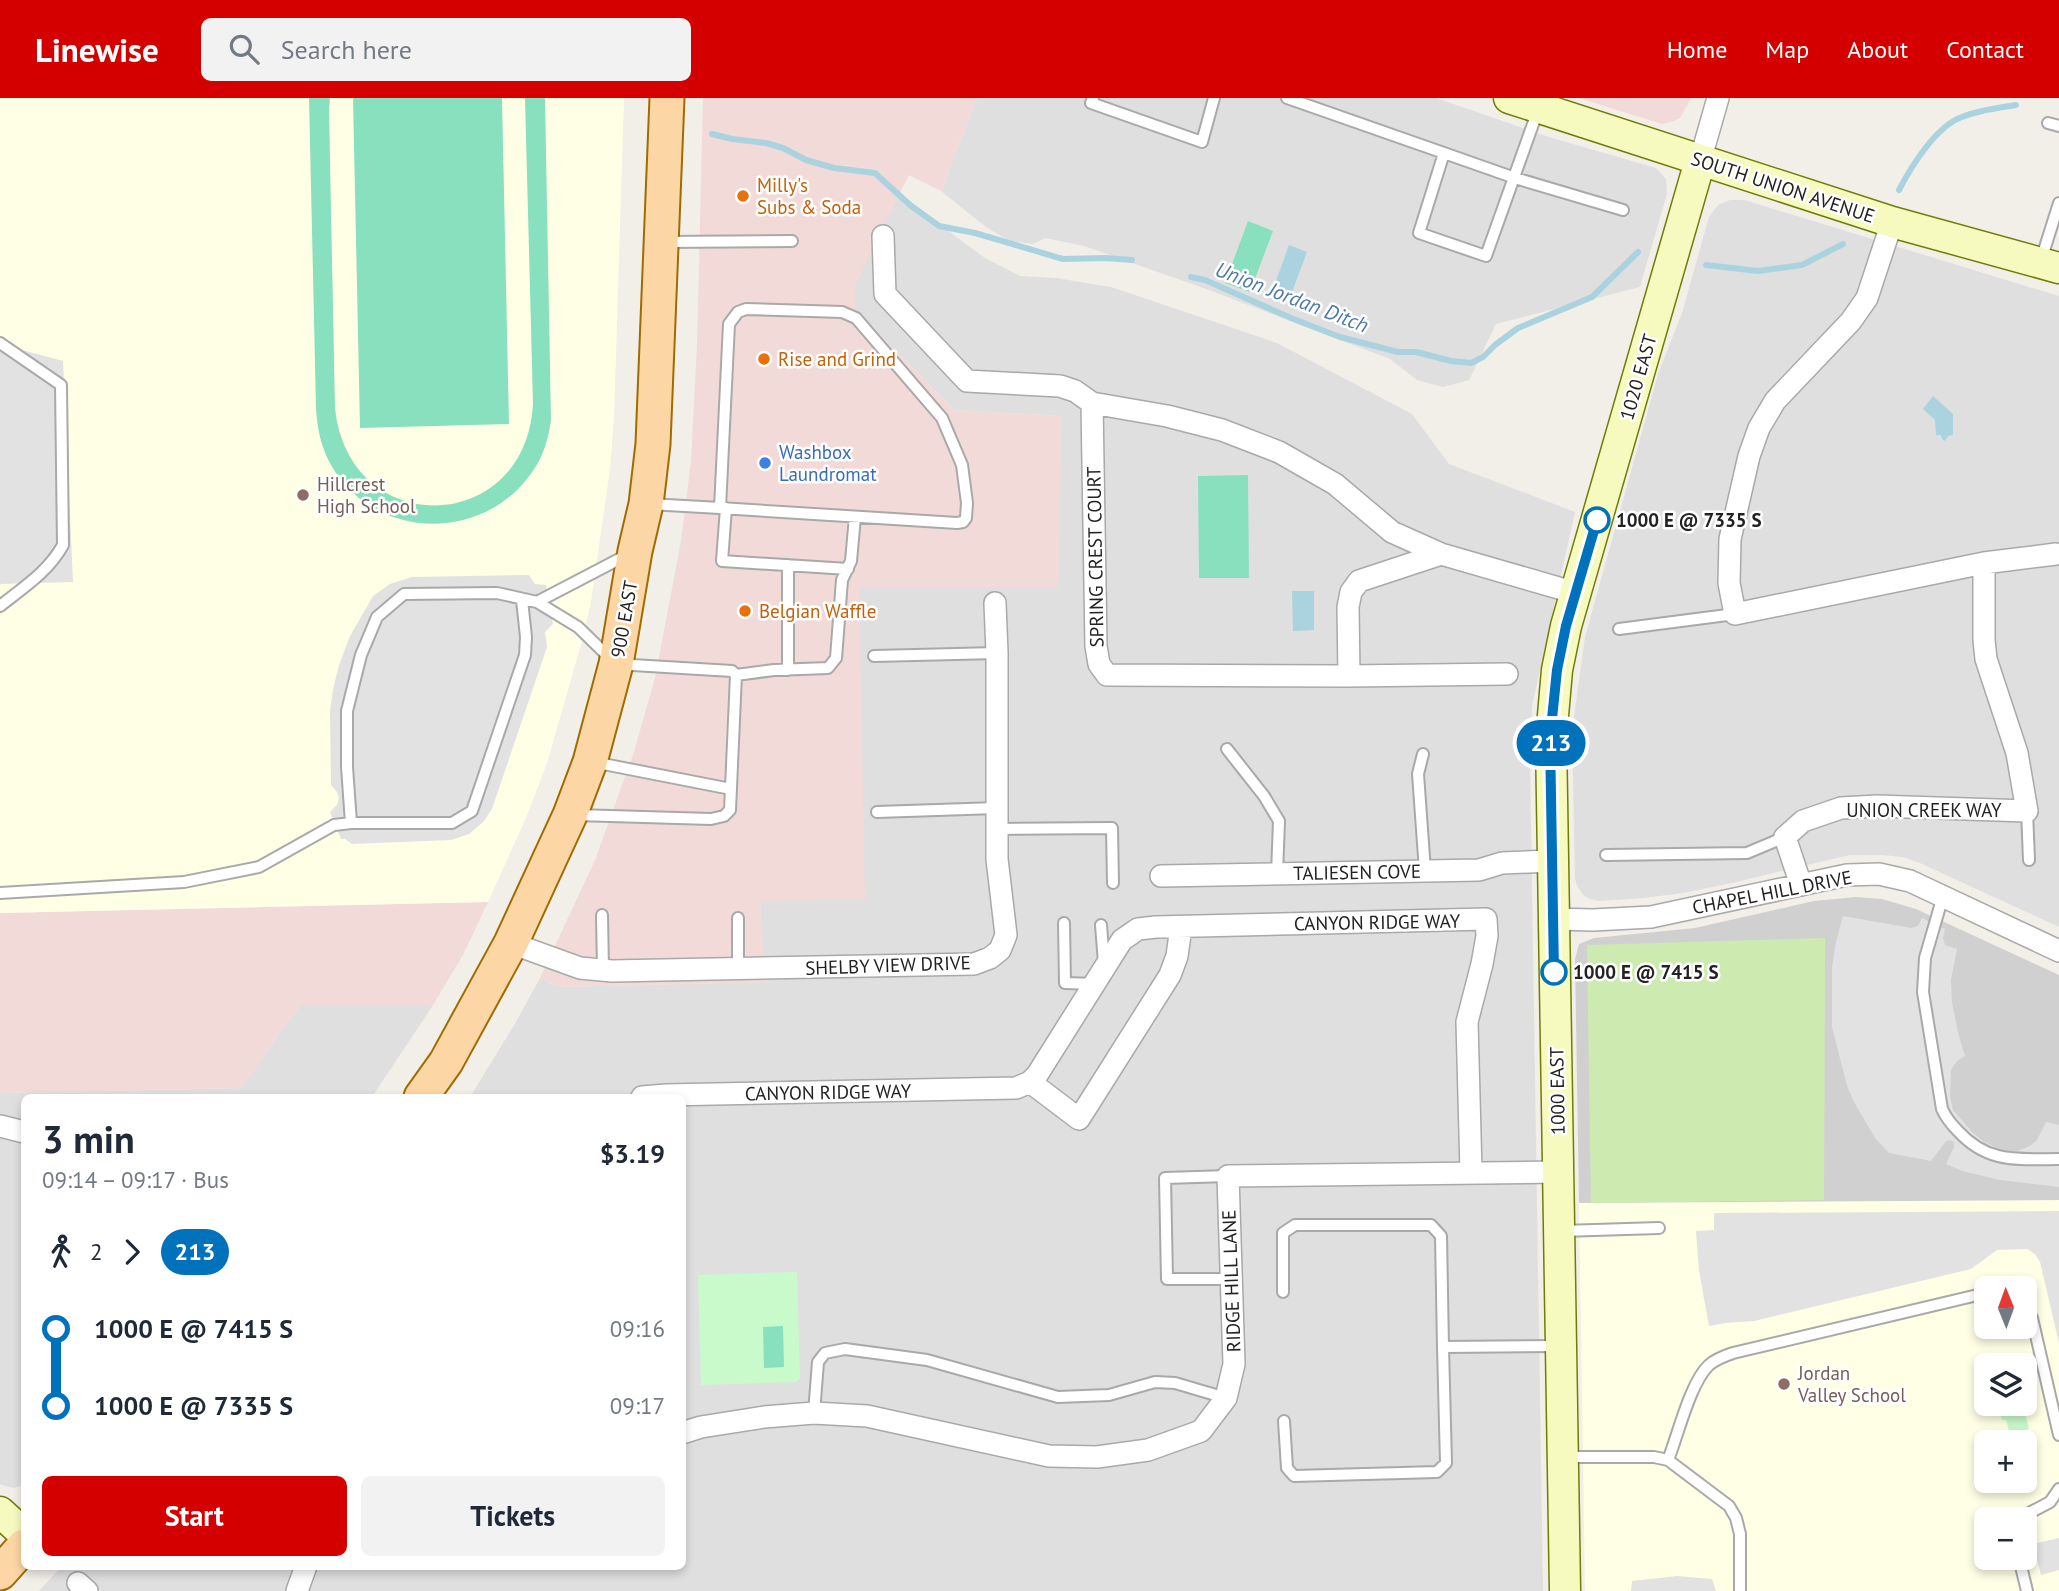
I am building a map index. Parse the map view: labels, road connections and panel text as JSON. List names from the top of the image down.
{
  "streets": {
    "main road": ["900 EAST"],
    "street": [
      "SOUTH UNION AVENUE",
      "1020 EAST",
      "SPRING CREST COURT",
      "UNION CREEK WAY",
      "TALIESEN COVE",
      "CHAPEL HILL DRIVE",
      "CANYON RIDGE WAY",
      "SHELBY VIEW DRIVE",
      "1000 EAST",
      "RIDGE HILL LANE"
    ]
  },
  "crossings": [
    ["SOUTH UNION AVENUE", "1020 EAST"],
    ["1020 EAST", "1000 EAST"],
    ["900 EAST", "SHELBY VIEW DRIVE"],
    ["TALIESEN COVE", "1000 EAST"],
    ["CHAPEL HILL DRIVE", "1000 EAST"]
  ],
  "water": ["Union Jordan Ditch"],
  "places": [
    "Milly's Subs & Soda",
    "Rise and Grind",
    "Washbox Laundromat",
    "Hillcrest High School",
    "1000 E @ 7335 S",
    "Belgian Waffle",
    "1000 E @ 7415 S",
    "Jordan Valley School"
  ],
  "lines": ["bus line 213"],
  "north": "top",
  "page": {
    "header": "Linewise",
    "search": "Search here",
    "nav": [
      "Home",
      "Map",
      "About",
      "Contact"
    ],
    "on_map": "213",
    "heading": ["3 min", "09:14 – 09:17 · Bus", "$3.19"],
    "legs": ["2", "213"],
    "map_buttons": ["+", "−"],
    "list": [
      {
        "name": "1000 E @ 7415 S",
        "value": "09:16"
      },
      {
        "name": "1000 E @ 7335 S",
        "value": "09:17"
      }
    ],
    "buttons": ["Start", "Tickets"]
  }
}
